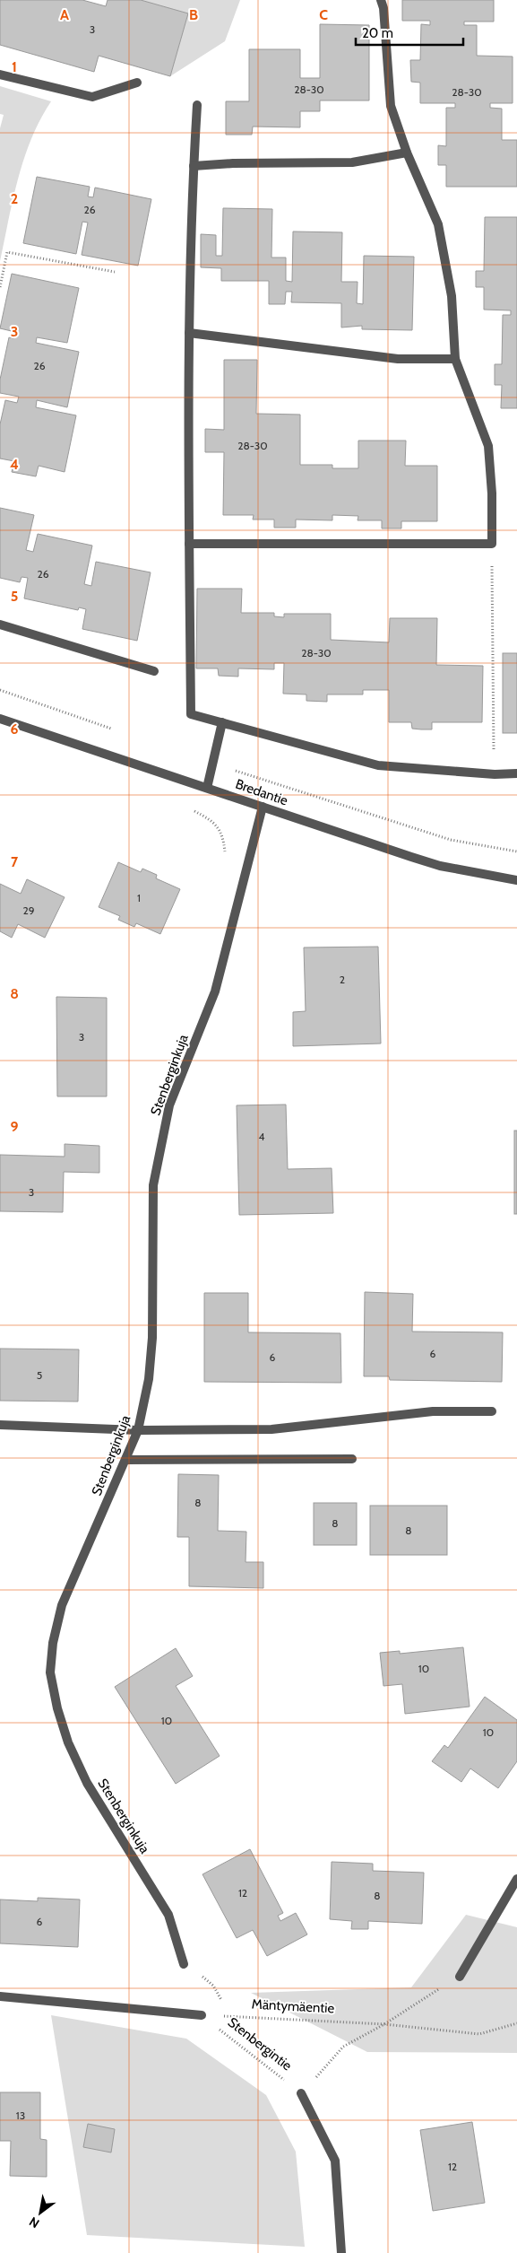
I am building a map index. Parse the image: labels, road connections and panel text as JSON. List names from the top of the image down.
{
  "streets": {
    "street": ["Bredantie", "Stenberginkuja"],
    "path": ["Mäntymäentie", "Stenbergintie"]
  },
  "crossings": [
    ["Bredantie", "Stenberginkuja"],
    ["Mäntymäentie", "Stenbergintie"]
  ],
  "house_numbers": [
    "3",
    "28-30",
    "28-30",
    "26",
    "26",
    "28-30",
    "26",
    "28-30",
    "1",
    "29",
    "2",
    "3",
    "4",
    "3",
    "6",
    "6",
    "5",
    "8",
    "8",
    "8",
    "10",
    "10",
    "10",
    "12",
    "8",
    "6",
    "13",
    "12"
  ],
  "scale_bar": "20 m",
  "north": "bottom left",
  "grid": {
    "columns": ["A", "B", "C"],
    "rows": [
      "1",
      "2",
      "3",
      "4",
      "5",
      "6",
      "7",
      "8",
      "9"
    ]
  }
}
